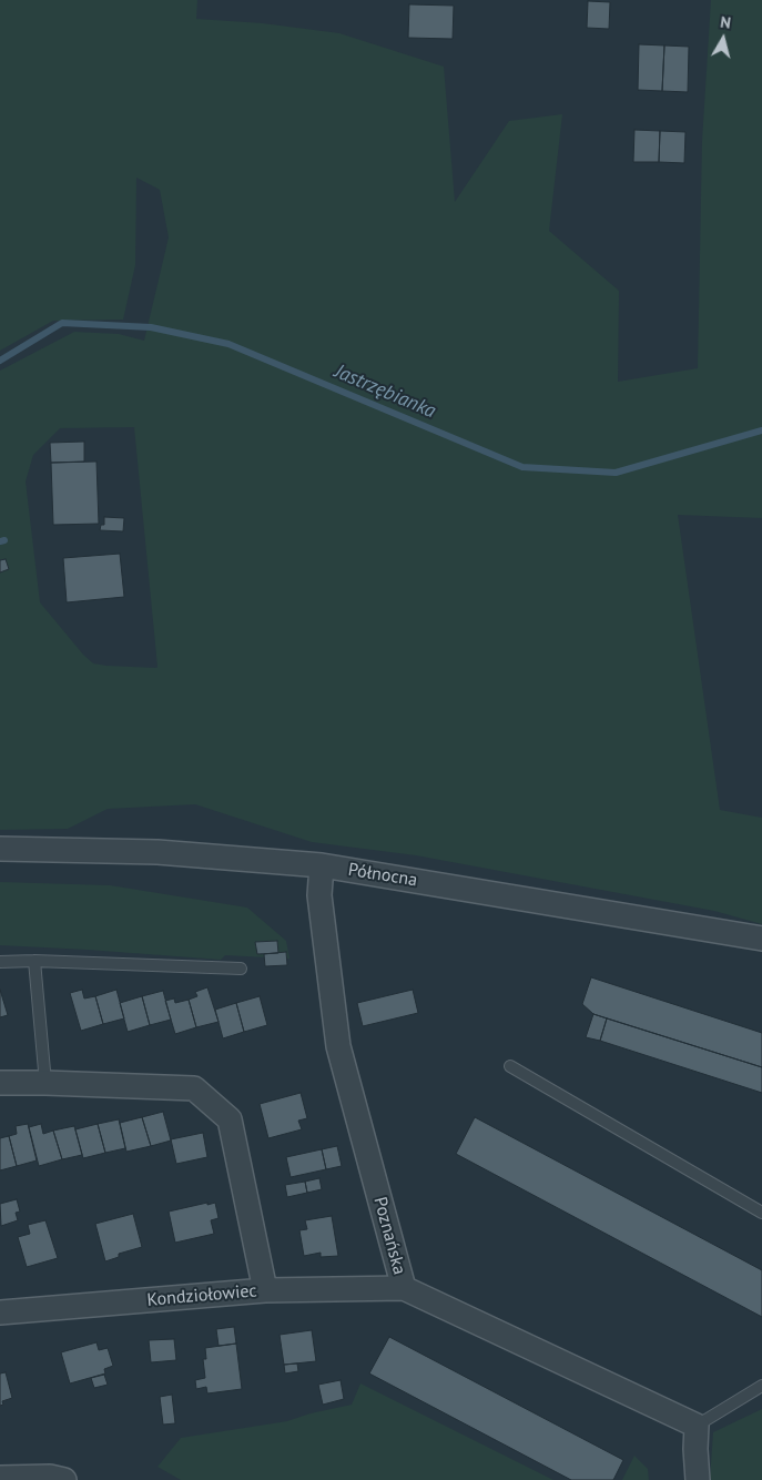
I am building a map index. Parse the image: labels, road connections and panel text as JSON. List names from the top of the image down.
{
  "streets": {
    "street": ["Północna", "Poznańska", "Kondziołowiec"]
  },
  "crossings": [
    ["Północna", "Poznańska"],
    ["Poznańska", "Kondziołowiec"]
  ],
  "water": ["Jastrzębianka"],
  "north": "top"
}
